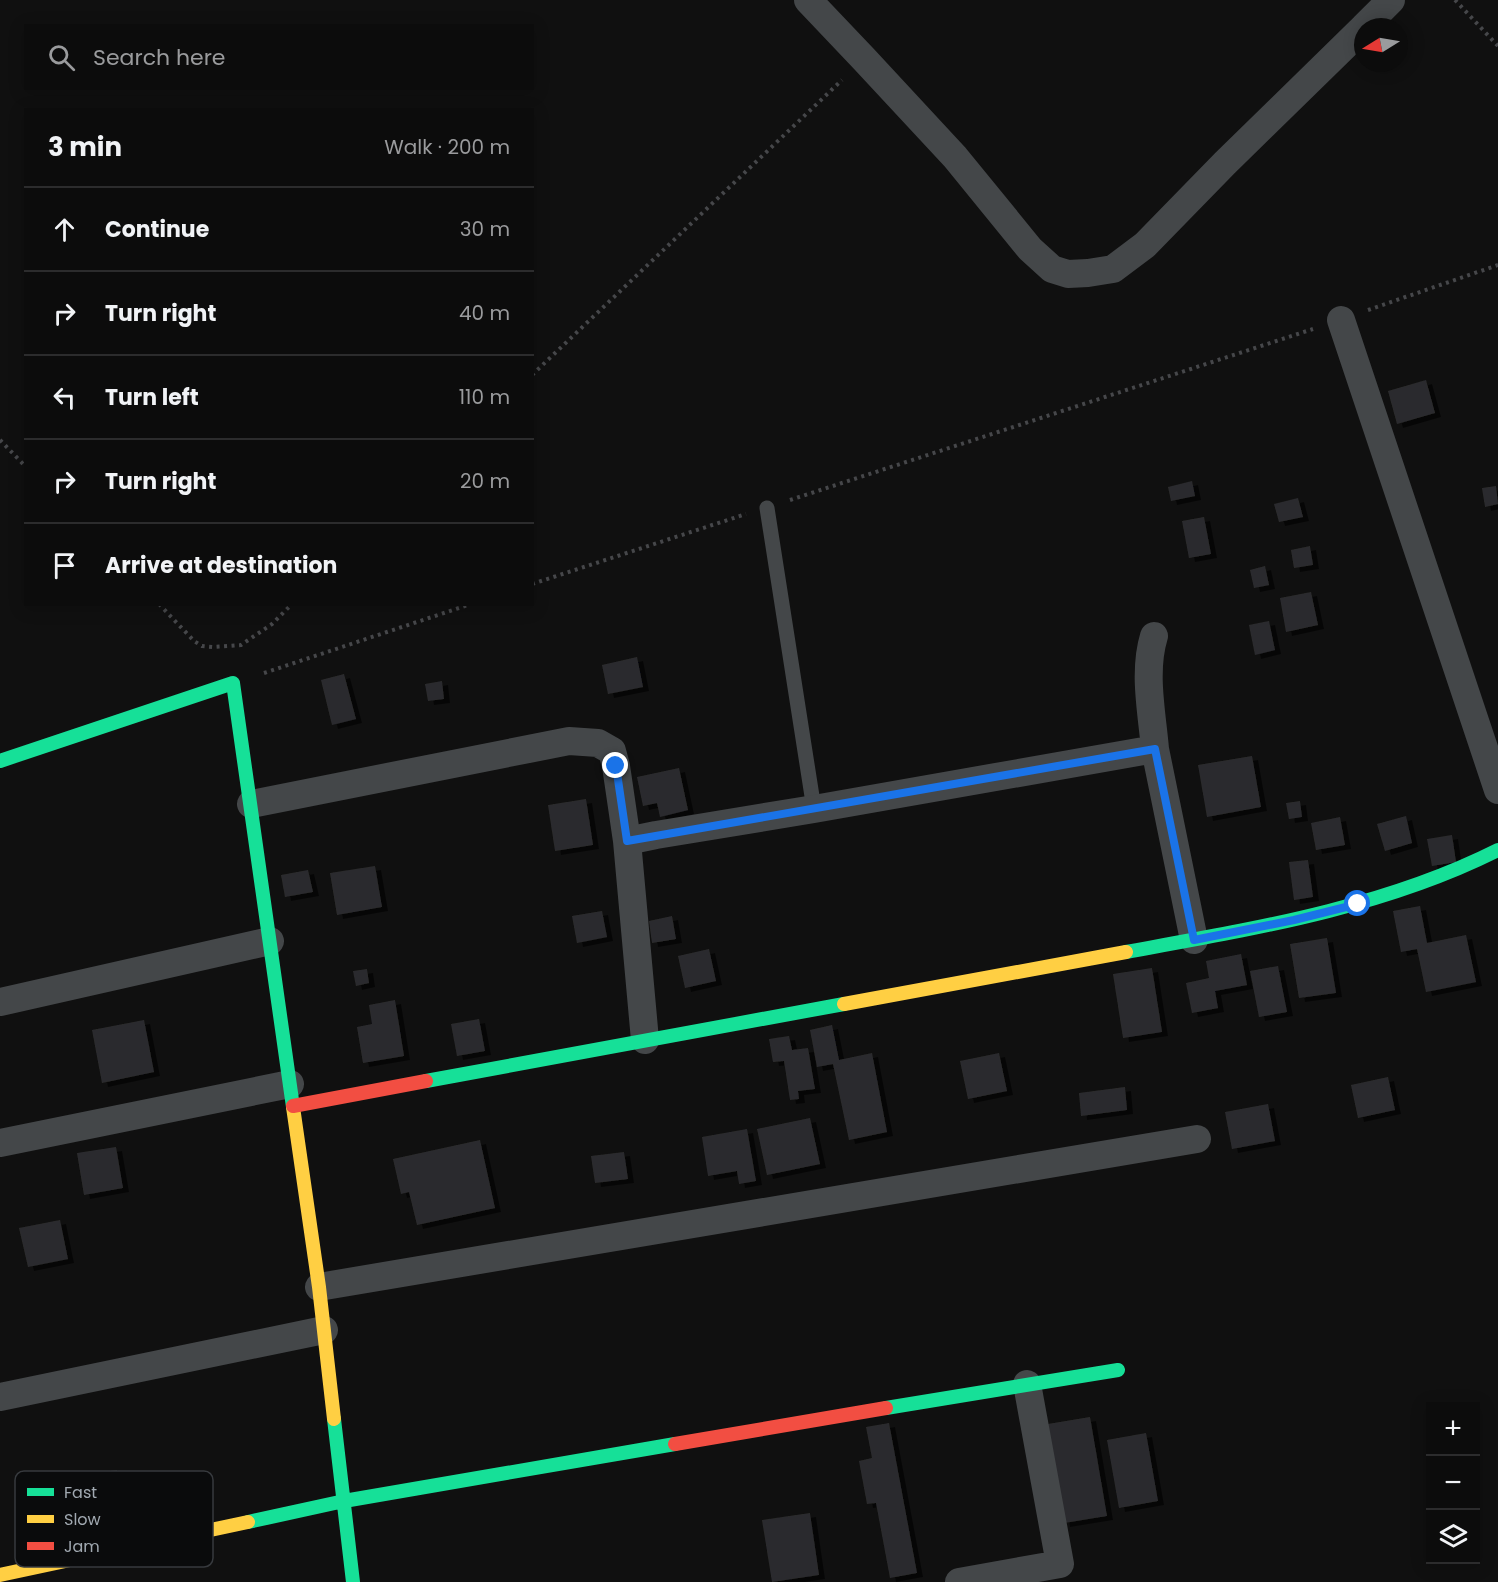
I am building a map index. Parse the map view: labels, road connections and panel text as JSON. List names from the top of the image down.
{
  "legend": ["Fast", "Slow", "Jam"],
  "north": "left",
  "page": {
    "search": "Search here",
    "heading": ["3 min", "Walk · 200 m"],
    "list": [
      ["Continue", "30 m"],
      ["Turn right", "40 m"],
      ["Turn left", "110 m"],
      ["Turn right", "20 m"],
      "Arrive at destination"
    ],
    "map_buttons": ["+", "−"]
  }
}
